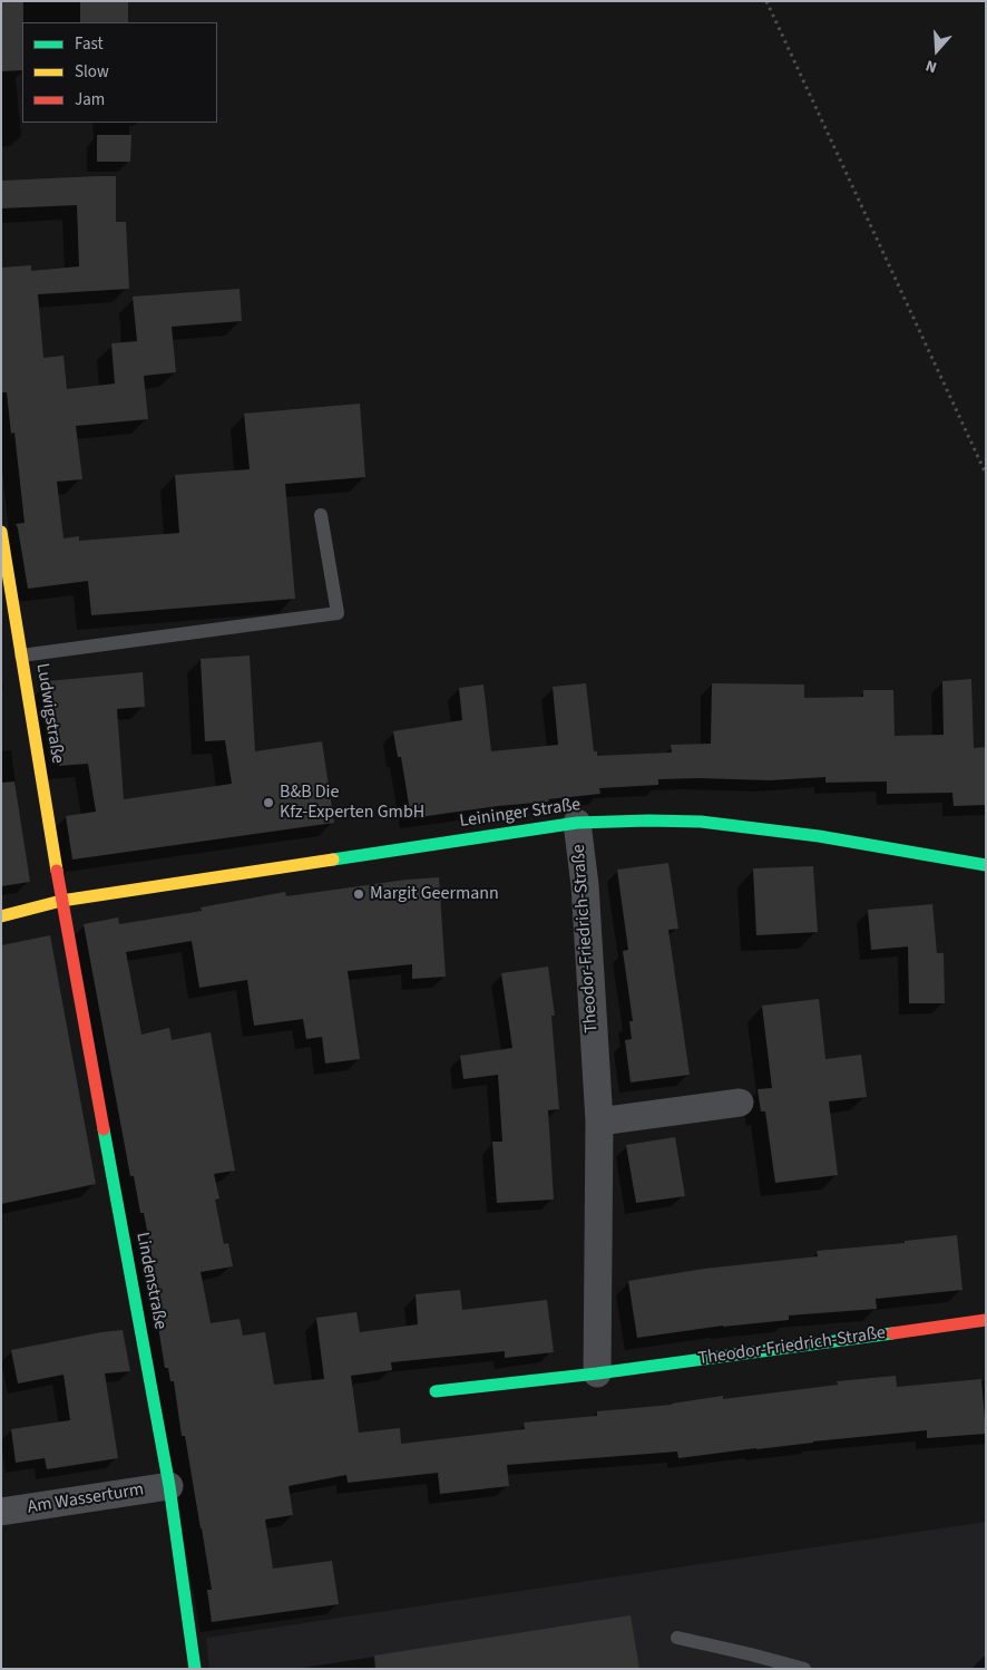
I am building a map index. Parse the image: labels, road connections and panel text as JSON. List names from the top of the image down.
{
  "streets": {
    "street": [
      "Ludwigstraße",
      "Leininger Straße",
      "Theodor-Friedrich-Straße",
      "Lindenstraße",
      "Am Wasserturm"
    ]
  },
  "crossings": [
    ["Ludwigstraße", "Leininger Straße"],
    ["Ludwigstraße", "Lindenstraße"],
    ["Leininger Straße", "Theodor-Friedrich-Straße"],
    ["Leininger Straße", "Lindenstraße"],
    ["Lindenstraße", "Am Wasserturm"]
  ],
  "places": ["B&B Die Kfz-Experten GmbH", "Margit Geermann"],
  "legend": ["Fast", "Slow", "Jam"],
  "north": "bottom"
}
